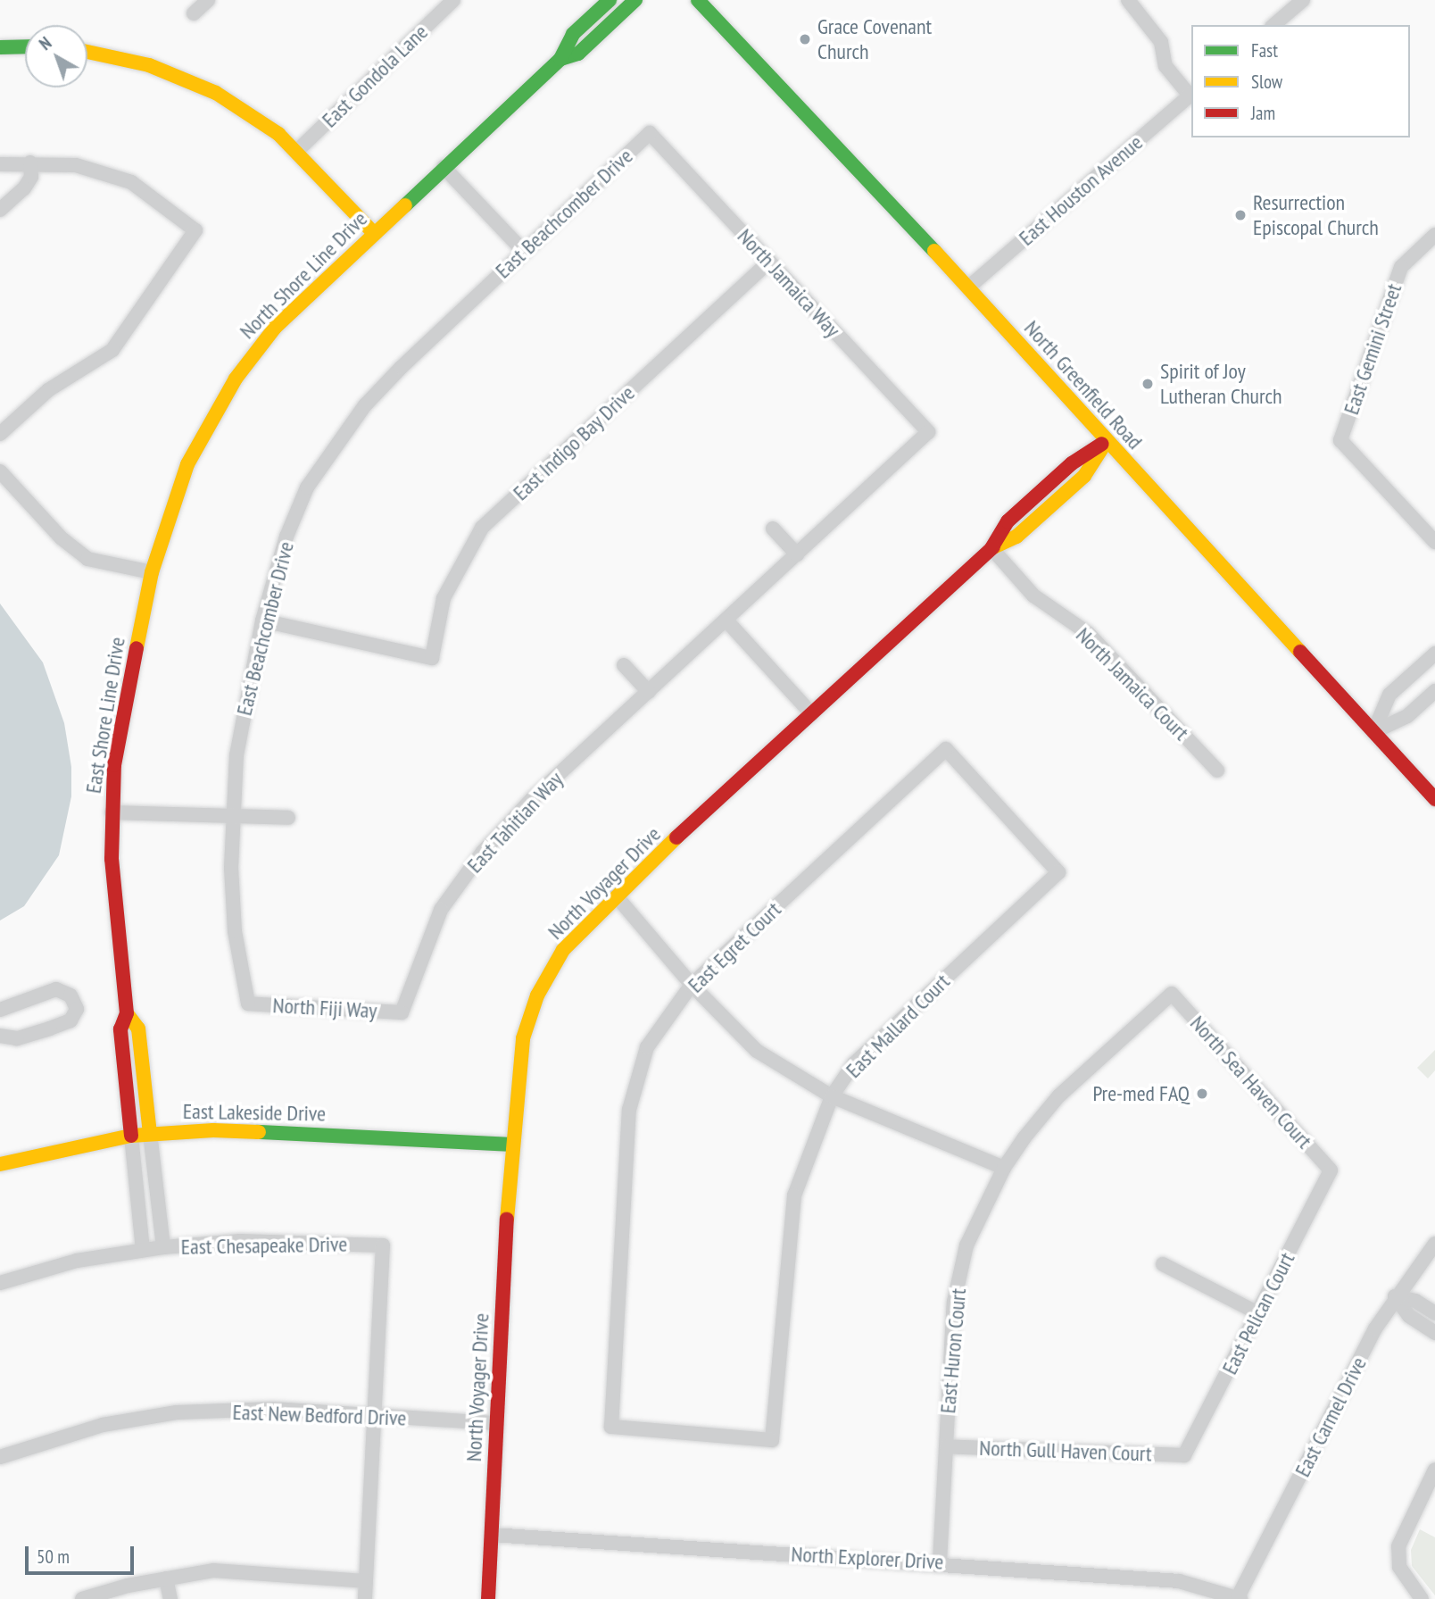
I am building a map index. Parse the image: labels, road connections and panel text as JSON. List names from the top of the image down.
{
  "streets": {
    "street": [
      "East Gondola Lane",
      "East Houston Avenue",
      "East Beachcomber Drive",
      "North Shore Line Drive",
      "North Jamaica Way",
      "East Gemini Street",
      "North Greenfield Road",
      "East Indigo Bay Drive",
      "North Jamaica Court",
      "East Shore Line Drive",
      "East Tahitian Way",
      "North Voyager Drive",
      "East Egret Court",
      "North Fiji Way",
      "East Mallard Court",
      "North Sea Haven Court",
      "East Lakeside Drive",
      "East Chesapeake Drive",
      "East Pelican Court",
      "East Huron Court",
      "East New Bedford Drive",
      "East Carmel Drive",
      "North Gull Haven Court",
      "North Explorer Drive"
    ]
  },
  "crossings": [
    ["East Houston Avenue", "North Greenfield Road"],
    ["East Beachcomber Drive", "North Jamaica Way"],
    ["East Beachcomber Drive", "East Indigo Bay Drive"],
    ["East Beachcomber Drive", "North Fiji Way"],
    ["North Shore Line Drive", "East Shore Line Drive"],
    ["North Jamaica Way", "East Indigo Bay Drive"],
    ["North Jamaica Way", "East Tahitian Way"],
    ["North Greenfield Road", "North Voyager Drive"],
    ["North Jamaica Court", "North Voyager Drive"],
    ["East Shore Line Drive", "East Lakeside Drive"],
    ["East Shore Line Drive", "East Chesapeake Drive"],
    ["East Tahitian Way", "North Fiji Way"],
    ["North Voyager Drive", "East Lakeside Drive"],
    ["North Voyager Drive", "East New Bedford Drive"],
    ["North Voyager Drive", "North Explorer Drive"],
    ["East Egret Court", "East Mallard Court"],
    ["North Sea Haven Court", "East Pelican Court"],
    ["North Sea Haven Court", "East Huron Court"],
    ["East Chesapeake Drive", "East New Bedford Drive"],
    ["East Pelican Court", "North Gull Haven Court"],
    ["East Huron Court", "North Gull Haven Court"],
    ["East Huron Court", "North Explorer Drive"],
    ["East Carmel Drive", "North Explorer Drive"]
  ],
  "places": [
    "Grace Covenant Church",
    "Resurrection Episcopal Church",
    "Spirit of Joy Lutheran Church",
    "Pre-med FAQ"
  ],
  "legend": ["Fast", "Slow", "Jam"],
  "scale_bar": "50 m",
  "north": "top left"
}
